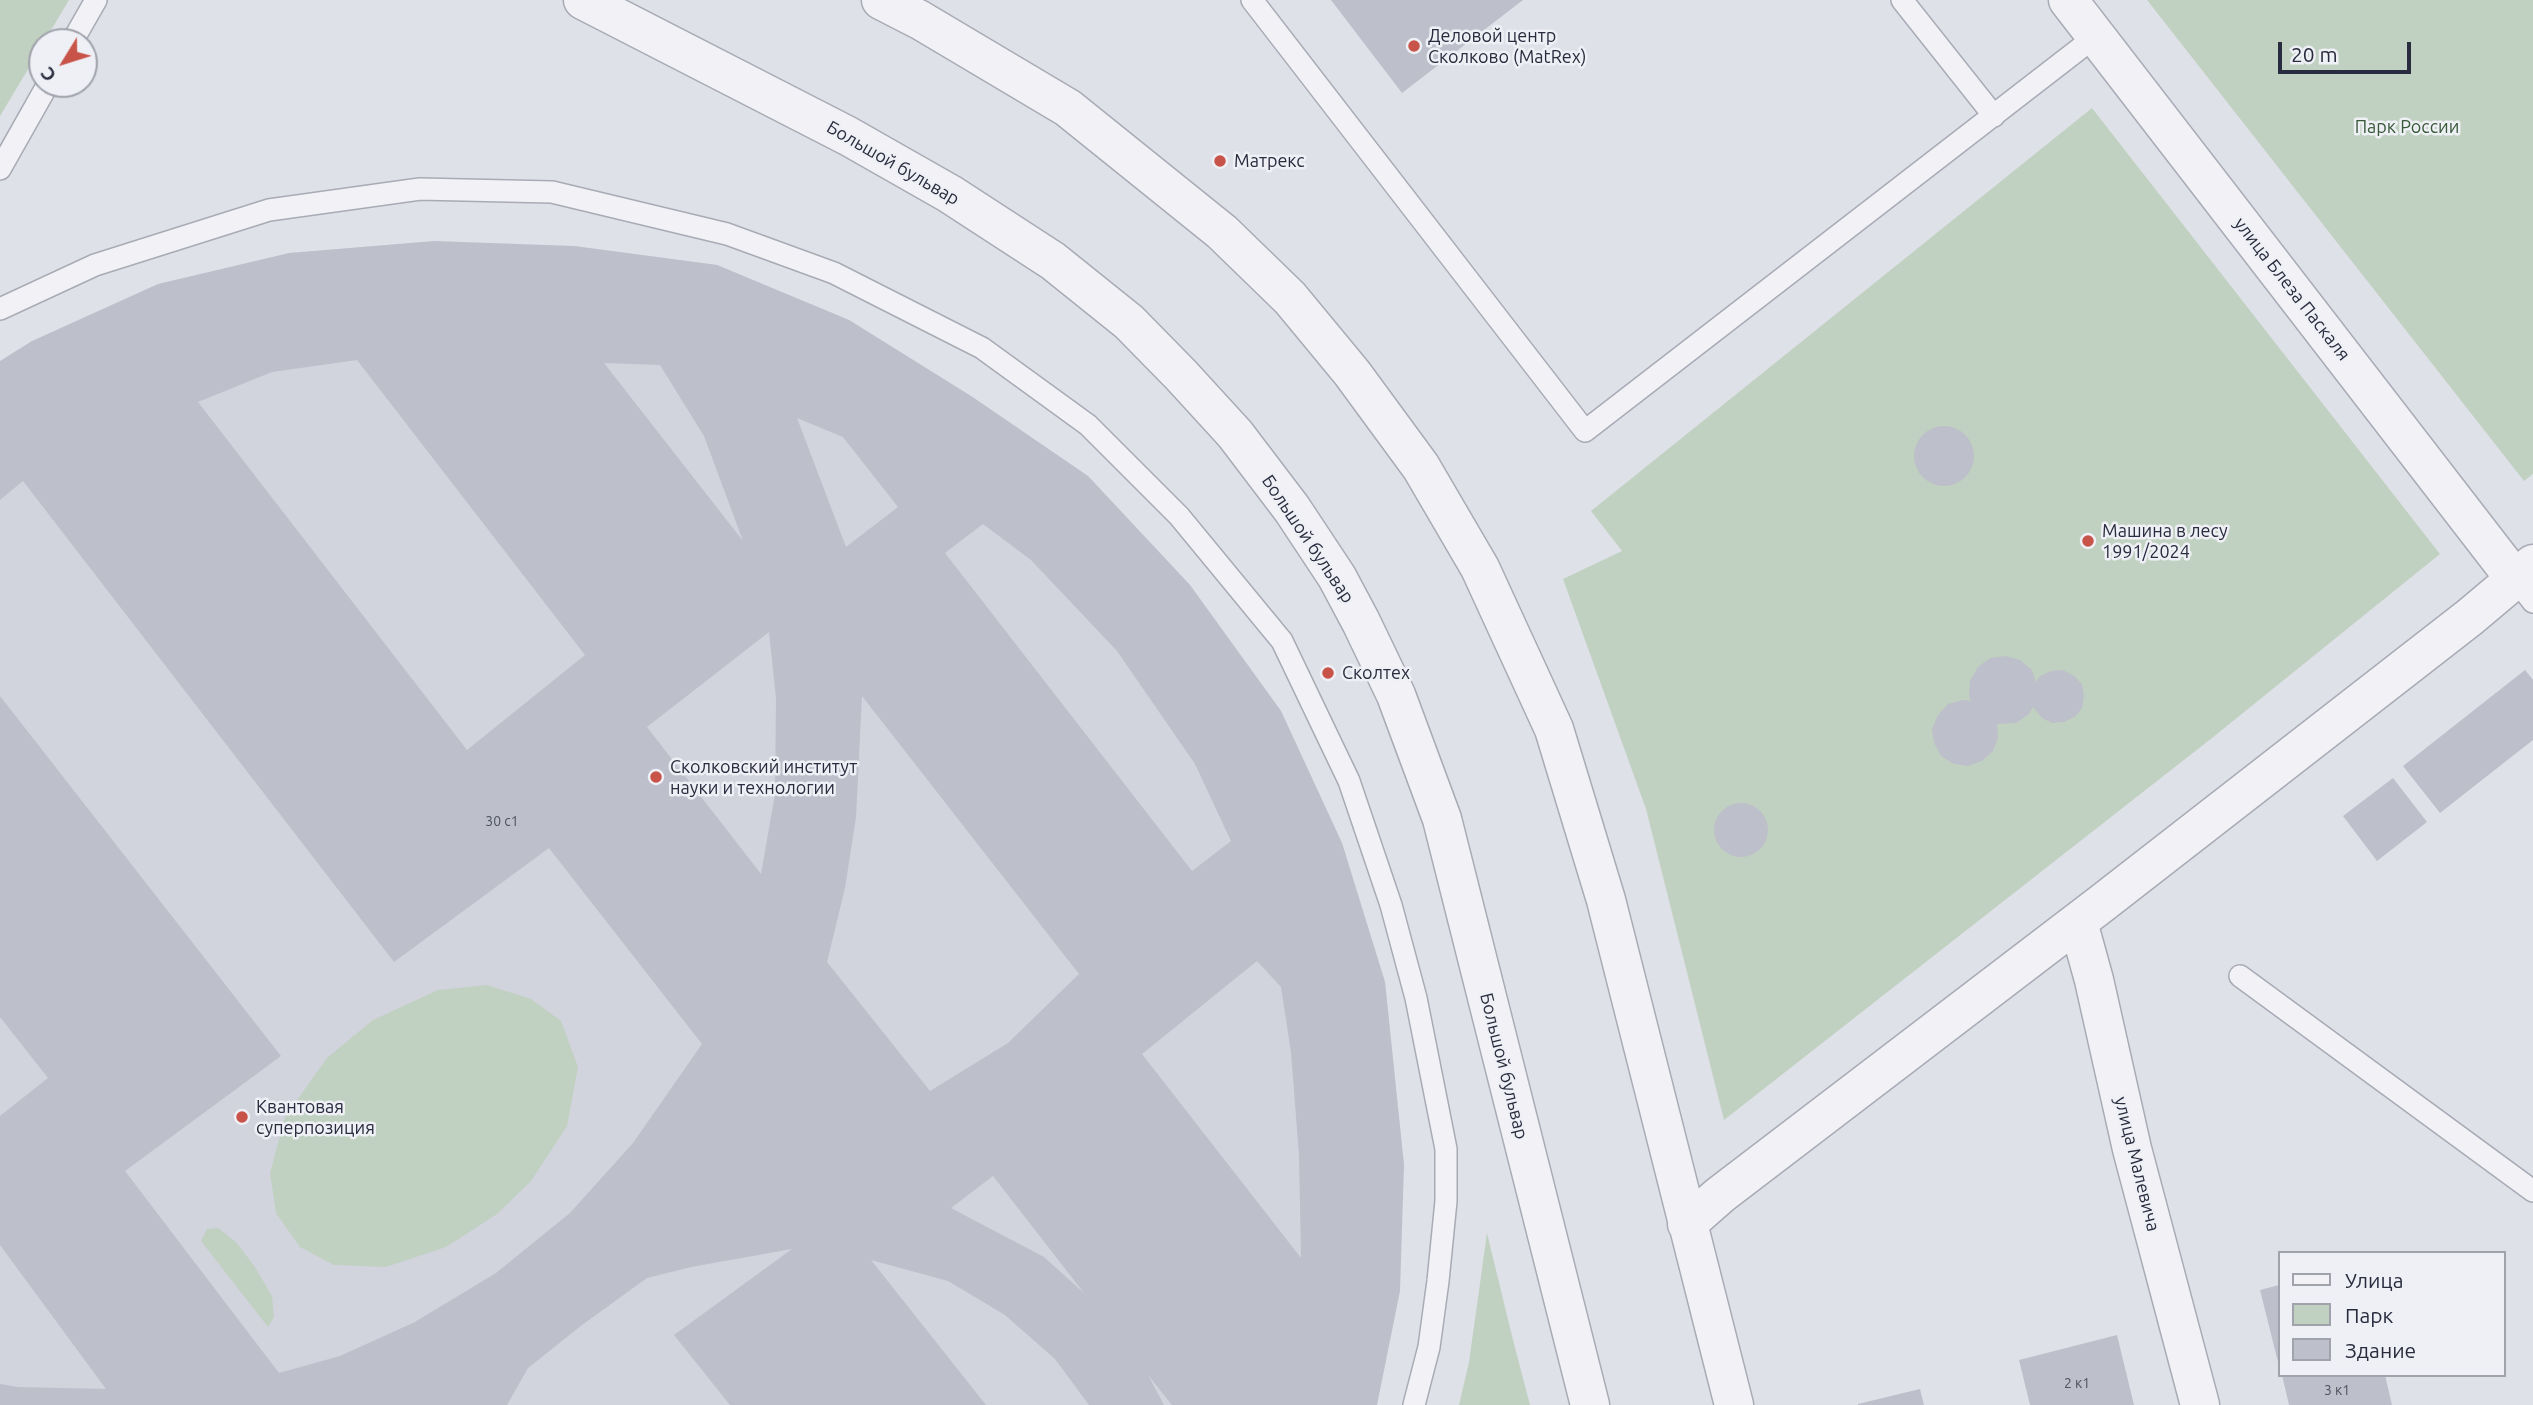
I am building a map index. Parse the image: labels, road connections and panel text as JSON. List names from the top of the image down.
{
  "streets": {
    "street": ["Большой бульвар", "улица Блеза Паскаля", "улица Малевича"]
  },
  "parks": ["Парк России"],
  "places": [
    "Деловой центр Сколково (MatRex)",
    "Матрекс",
    "Машина в лесу 1991/2024",
    "Сколтех",
    "Сколковский институт науки и технологии",
    "Квантовая суперпозиция"
  ],
  "house_numbers": ["30 с1", "2 к1", "3 к1"],
  "legend": ["Улица", "Парк", "Здание"],
  "scale_bar": "20 m",
  "north": "bottom left"
}
